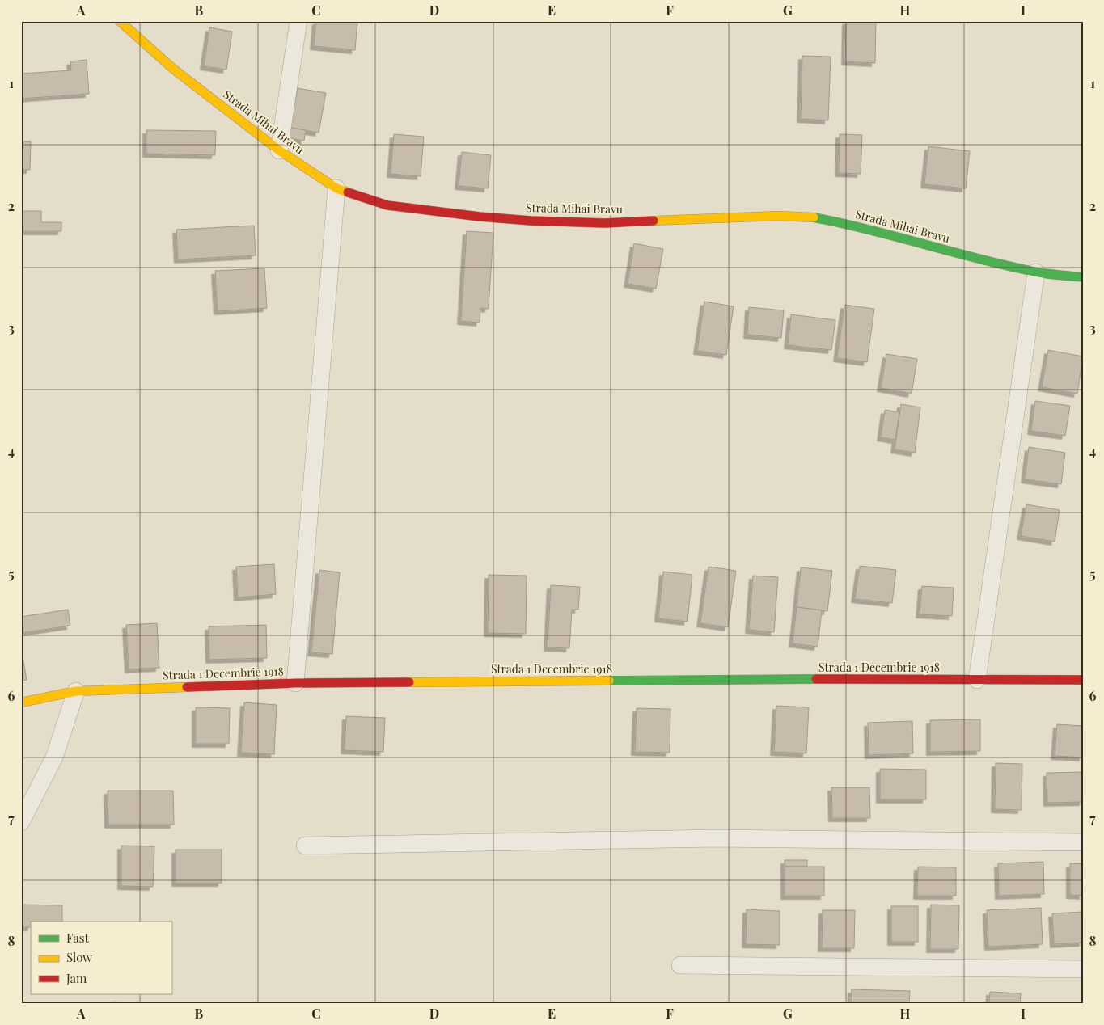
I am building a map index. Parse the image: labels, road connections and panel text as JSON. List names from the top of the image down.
{
  "streets": {
    "street": ["Strada Mihai Bravu", "Strada 1 Decembrie 1918"]
  },
  "legend": ["Fast", "Slow", "Jam"],
  "grid": {
    "columns": [
      "A",
      "B",
      "C",
      "D",
      "E",
      "F",
      "G",
      "H",
      "I"
    ],
    "rows": [
      "1",
      "2",
      "3",
      "4",
      "5",
      "6",
      "7",
      "8"
    ]
  }
}
